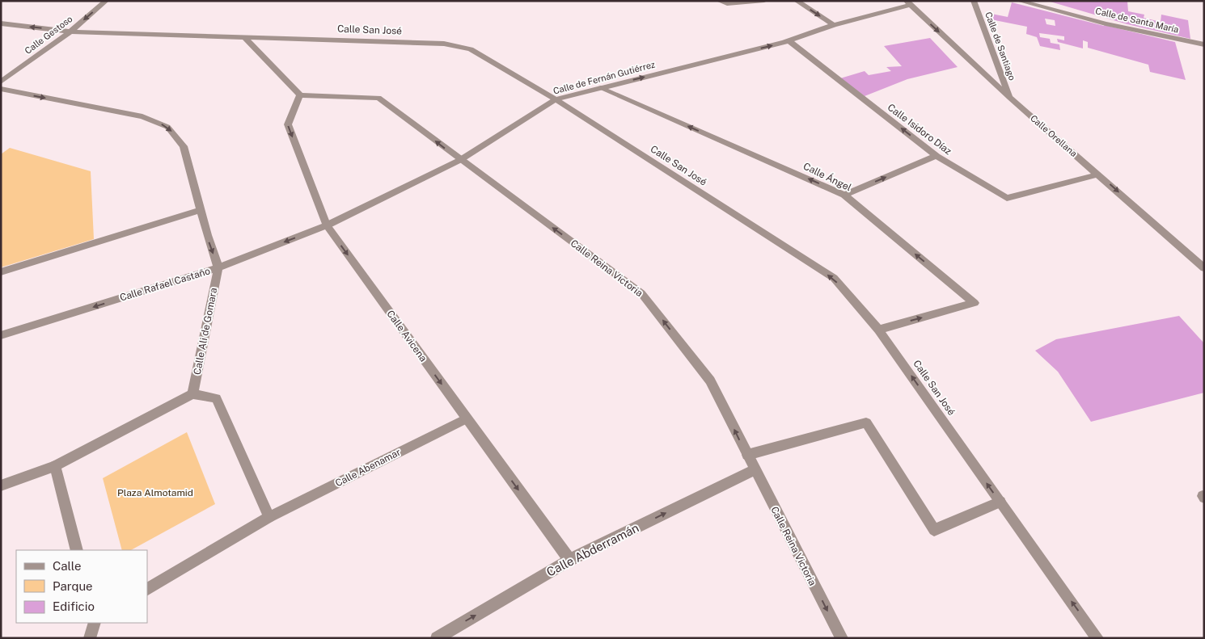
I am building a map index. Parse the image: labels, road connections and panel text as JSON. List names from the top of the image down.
{
  "streets": {
    "street": [
      "Calle de Santa María",
      "Calle San José",
      "Calle Gestoso",
      "Calle de Santiago",
      "Calle de Fernán Gutiérrez",
      "Calle Isidoro Díaz",
      "Calle Orellana",
      "Calle Ángel",
      "Calle Reina Victoria",
      "Calle Rafael Castaño",
      "Calle Ali de Gomara",
      "Calle Avicena",
      "Calle Abenamar",
      "Calle Abderramán"
    ]
  },
  "crossings": [
    ["Calle San José", "Calle Gestoso"],
    ["Calle San José", "Calle de Fernán Gutiérrez"],
    ["Calle San José", "Calle Ángel"],
    ["Calle de Santiago", "Calle Orellana"],
    ["Calle de Fernán Gutiérrez", "Calle Isidoro Díaz"],
    ["Calle de Fernán Gutiérrez", "Calle Orellana"],
    ["Calle de Fernán Gutiérrez", "Calle Ángel"],
    ["Calle de Fernán Gutiérrez", "Calle Reina Victoria"],
    ["Calle de Fernán Gutiérrez", "Calle Rafael Castaño"],
    ["Calle de Fernán Gutiérrez", "Calle Avicena"],
    ["Calle Isidoro Díaz", "Calle Orellana"],
    ["Calle Reina Victoria", "Calle Avicena"],
    ["Calle Reina Victoria", "Calle Abderramán"],
    ["Calle Rafael Castaño", "Calle Ali de Gomara"],
    ["Calle Rafael Castaño", "Calle Avicena"],
    ["Calle Avicena", "Calle Abenamar"],
    ["Calle Avicena", "Calle Abderramán"]
  ],
  "one_way": [
    "Calle San José",
    "Calle Gestoso",
    "Calle Isidoro Díaz",
    "Calle Orellana",
    "Calle Avicena",
    "Calle Abderramán"
  ],
  "parks": ["Plaza Almotamid"],
  "legend": ["Calle", "Parque", "Edificio"]
}
